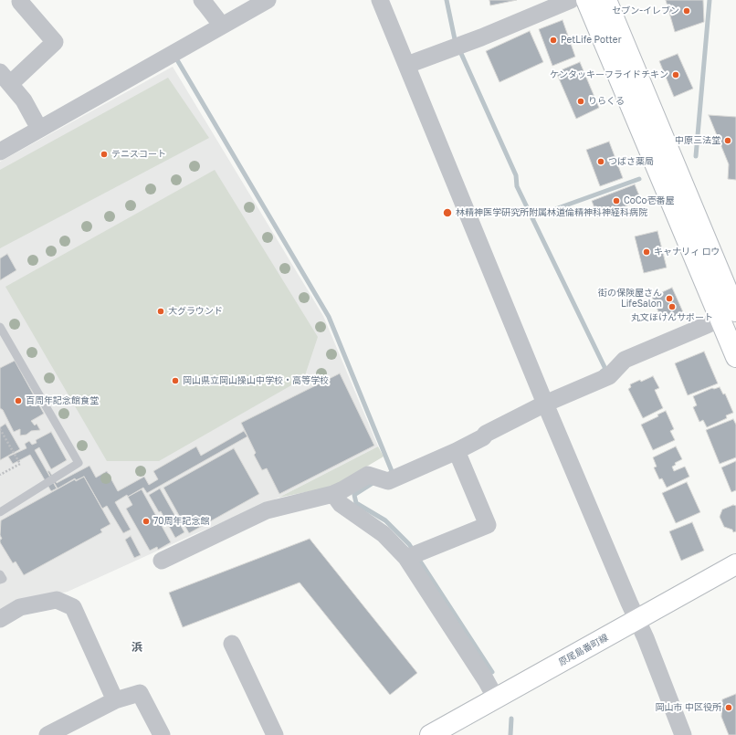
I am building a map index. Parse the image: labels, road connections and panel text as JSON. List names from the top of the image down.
{
  "streets": {
    "street": ["原尾島番町線"]
  },
  "districts": ["浜"],
  "places": [
    "セブン-イレブン",
    "PetLife Potter",
    "ケンタッキーフライドチキン",
    "りらくる",
    "中原三法堂",
    "テニスコート",
    "つばさ薬局",
    "CoCo壱番屋",
    "林精神医学研究所附属林道倫精神科神経科病院",
    "キャナリィ ロウ",
    "街の保険屋さん LifeSalon",
    "丸文ほけんサポート",
    "大グラウンド",
    "岡山県立岡山操山中学校・高等学校",
    "百周年記念館食堂",
    "70周年記念館",
    "岡山市 中区役所"
  ]
}
